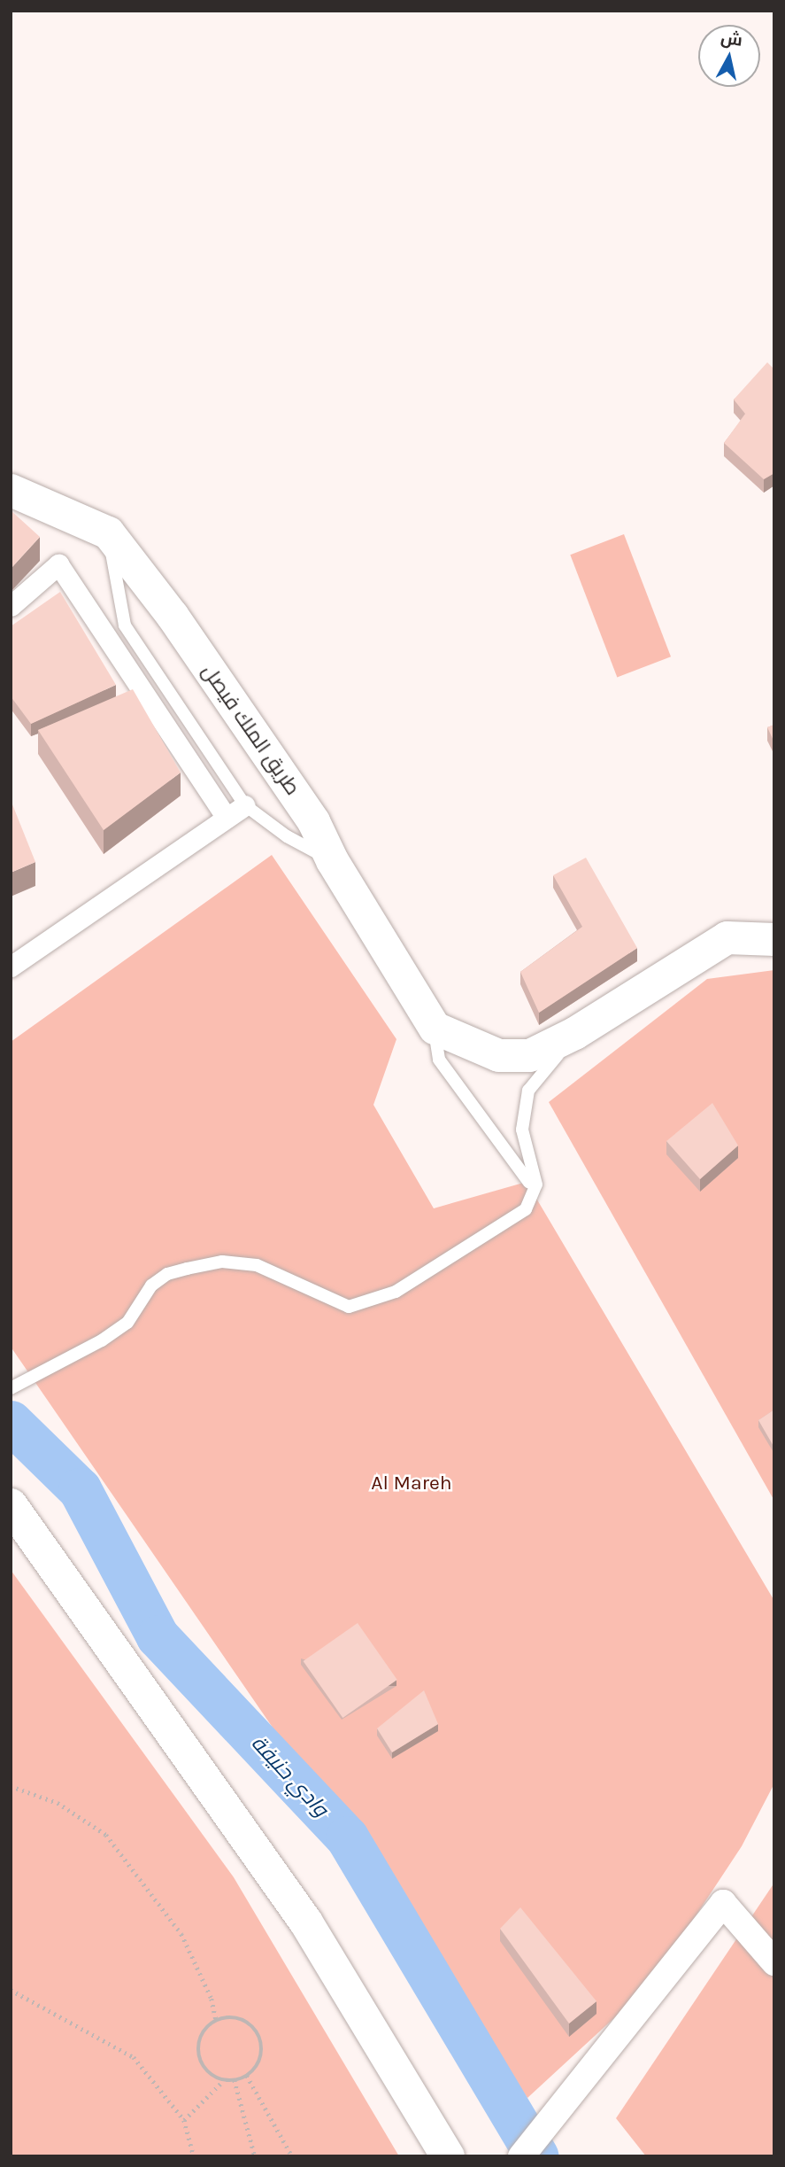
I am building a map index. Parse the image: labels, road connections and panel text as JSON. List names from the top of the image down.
{
  "streets": {
    "street": ["طريق الملك فيصل"]
  },
  "water": ["وادي حنيفة"],
  "parks": ["Al Mareh"],
  "north": "top"
}
